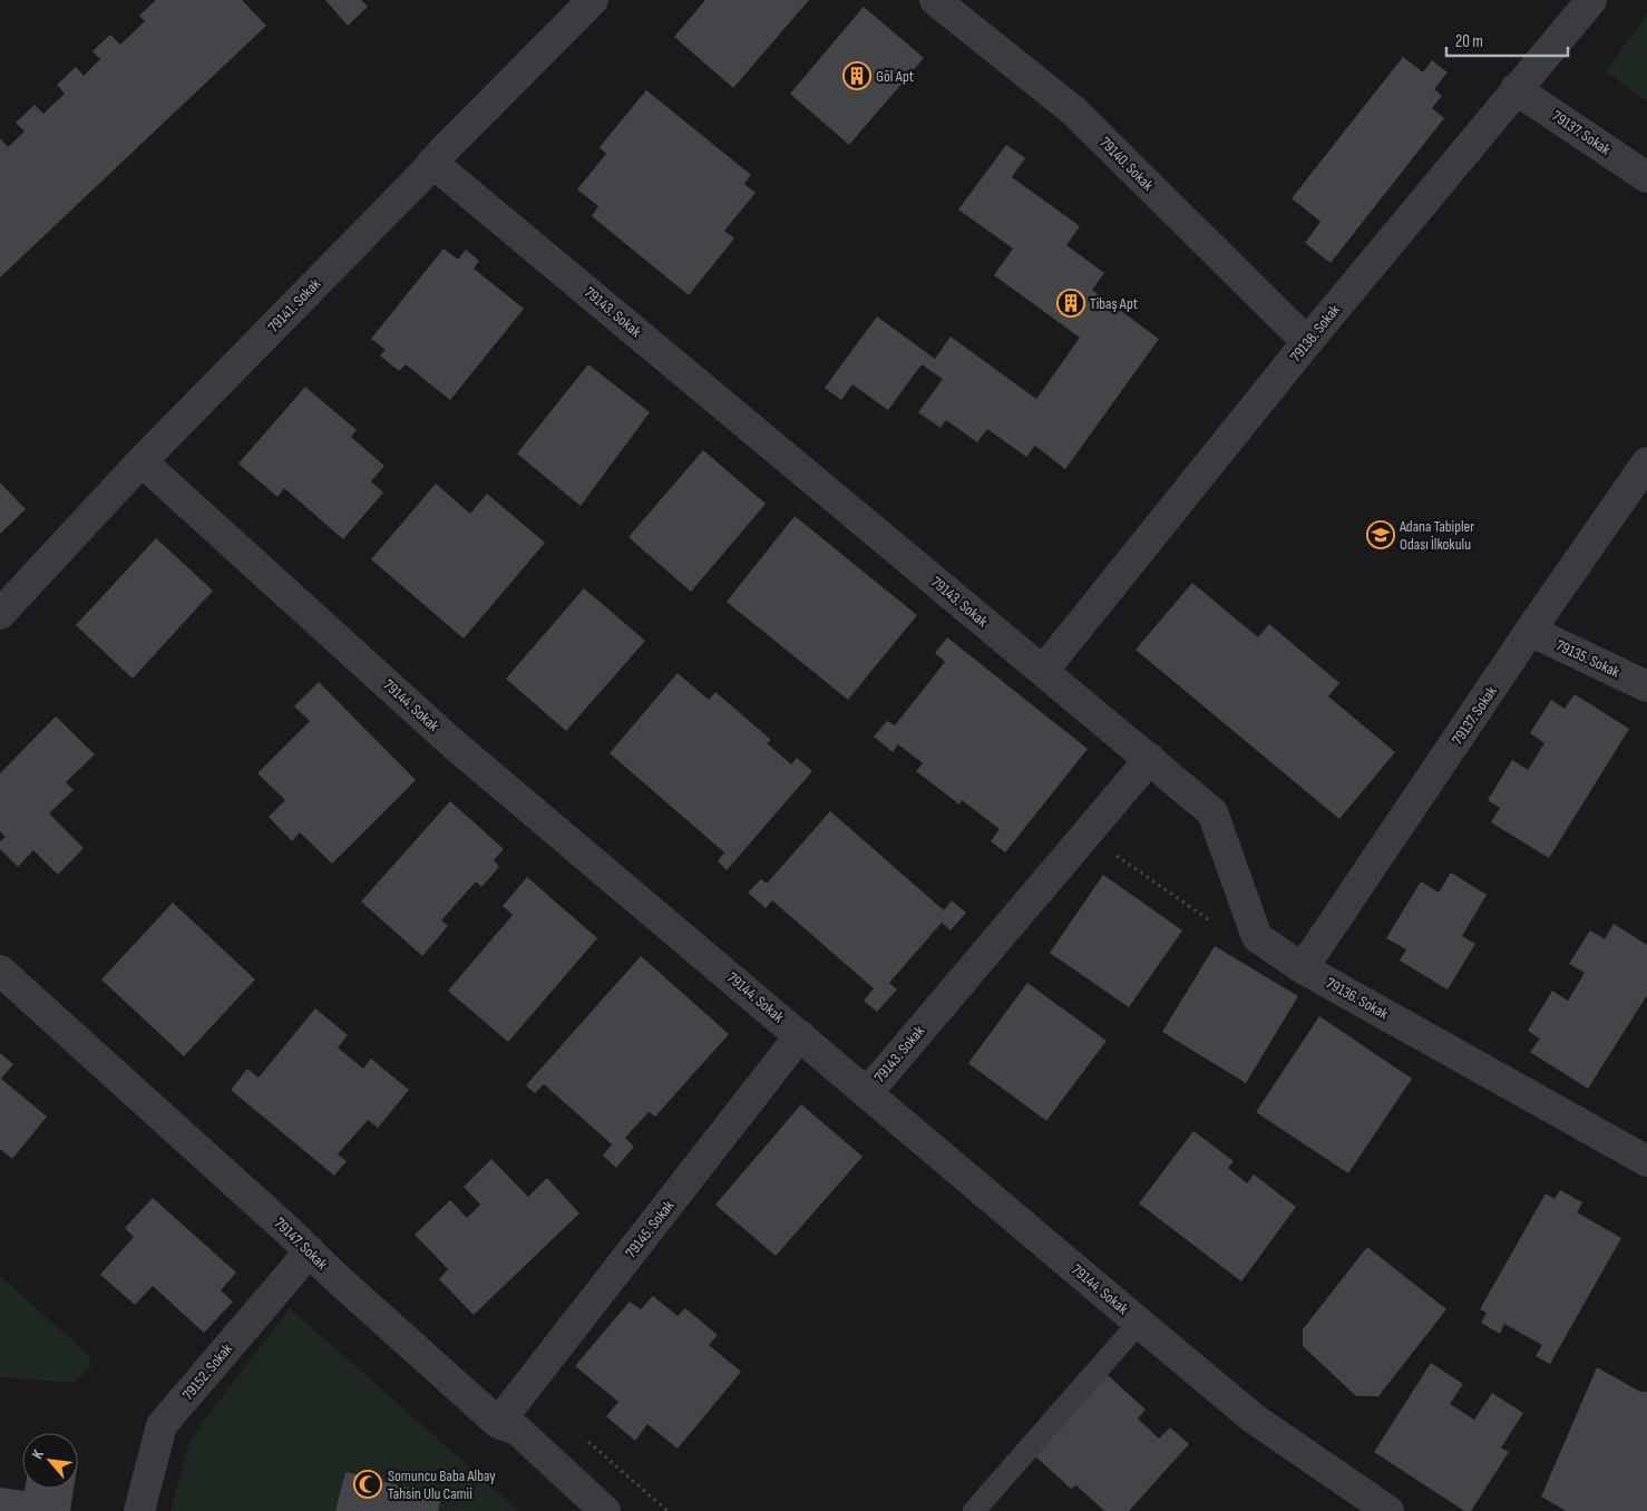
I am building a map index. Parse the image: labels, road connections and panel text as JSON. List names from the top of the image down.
{
  "streets": {
    "street": [
      "79137. Sokak",
      "79140. Sokak",
      "79141. Sokak",
      "79143. Sokak",
      "79138. Sokak",
      "79135. Sokak",
      "79144. Sokak",
      "79136. Sokak",
      "79145. Sokak",
      "79147. Sokak",
      "79152. Sokak"
    ]
  },
  "crossings": [
    ["79137. Sokak", "79138. Sokak"],
    ["79137. Sokak", "79135. Sokak"],
    ["79137. Sokak", "79136. Sokak"],
    ["79140. Sokak", "79138. Sokak"],
    ["79141. Sokak", "79143. Sokak"],
    ["79141. Sokak", "79144. Sokak"],
    ["79143. Sokak", "79138. Sokak"],
    ["79143. Sokak", "79144. Sokak"],
    ["79143. Sokak", "79136. Sokak"],
    ["79144. Sokak", "79145. Sokak"],
    ["79145. Sokak", "79147. Sokak"],
    ["79147. Sokak", "79152. Sokak"]
  ],
  "places": {
    "building": ["Göl Apt", "Tibaş Apt"],
    "school or university": ["Adana Tabipler Odası İlkokulu"],
    "mosque": ["Somuncu Baba Albay Tahsin Ulu Camii"]
  },
  "scale_bar": "20 m",
  "north": "top left"
}
